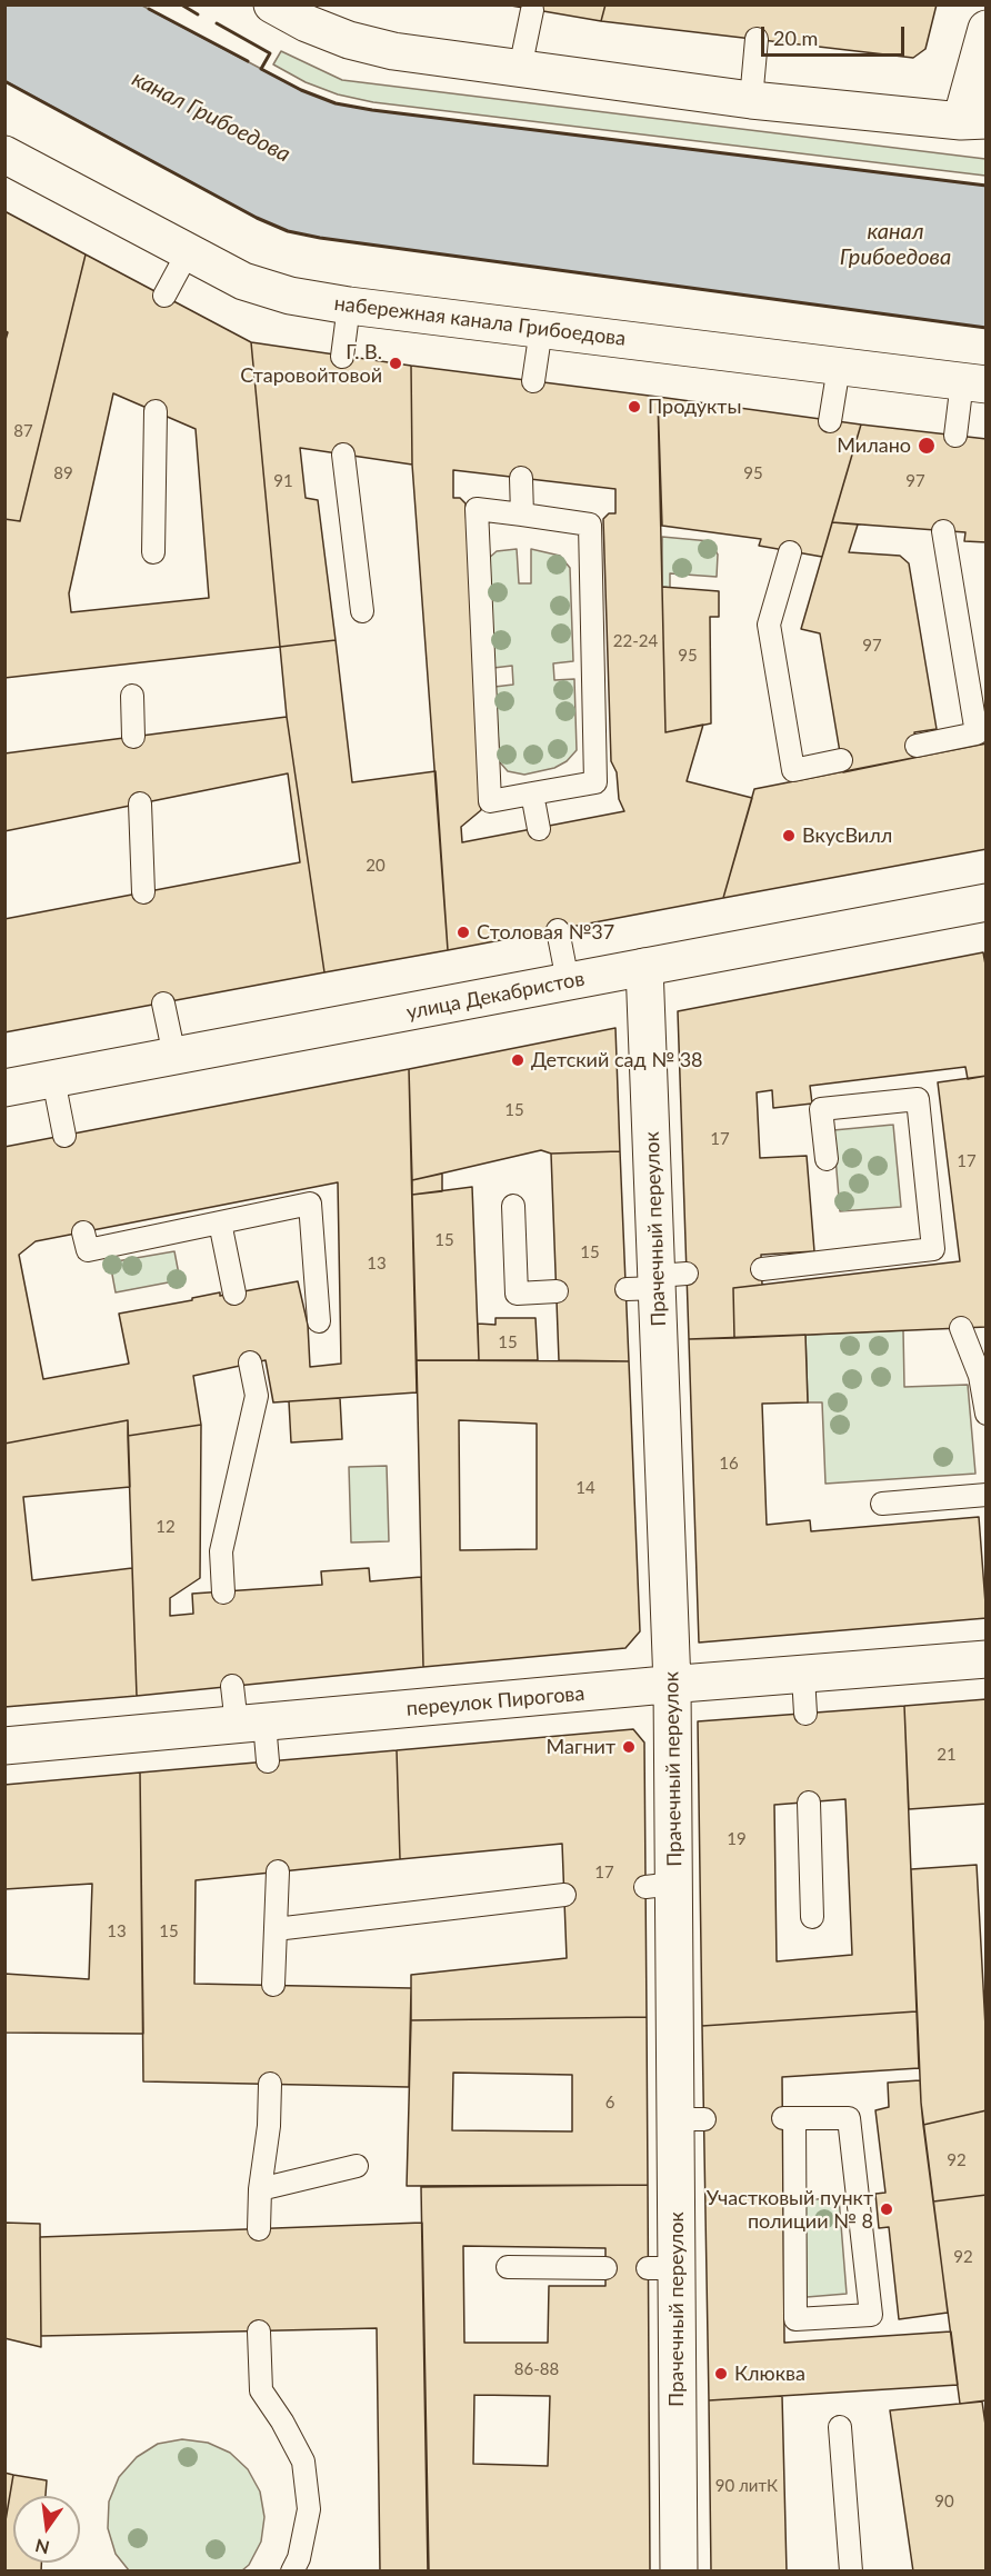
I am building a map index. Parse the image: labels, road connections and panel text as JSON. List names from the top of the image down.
{
  "streets": {
    "street": [
      "набережная канала Грибоедова",
      "улица Декабристов",
      "Прачечный переулок",
      "переулок Пирогова"
    ]
  },
  "crossings": [
    ["улица Декабристов", "Прачечный переулок"],
    ["Прачечный переулок", "переулок Пирогова"]
  ],
  "water": ["канал Грибоедова"],
  "places": [
    "Г. В. Старовойтовой",
    "Продукты",
    "Милано",
    "ВкусВилл",
    "Столовая №37",
    "Детский сад № 38",
    "Магнит",
    "Участковый пункт полиции № 8",
    "Клюква"
  ],
  "house_numbers": [
    "87",
    "89",
    "95",
    "91",
    "97",
    "22-24",
    "97",
    "95",
    "20",
    "15",
    "17",
    "17",
    "15",
    "15",
    "13",
    "15",
    "16",
    "14",
    "12",
    "21",
    "19",
    "17",
    "13",
    "15",
    "6",
    "92",
    "92",
    "86-88",
    "90 литК",
    "90"
  ],
  "scale_bar": "20 m",
  "north": "bottom"
}
